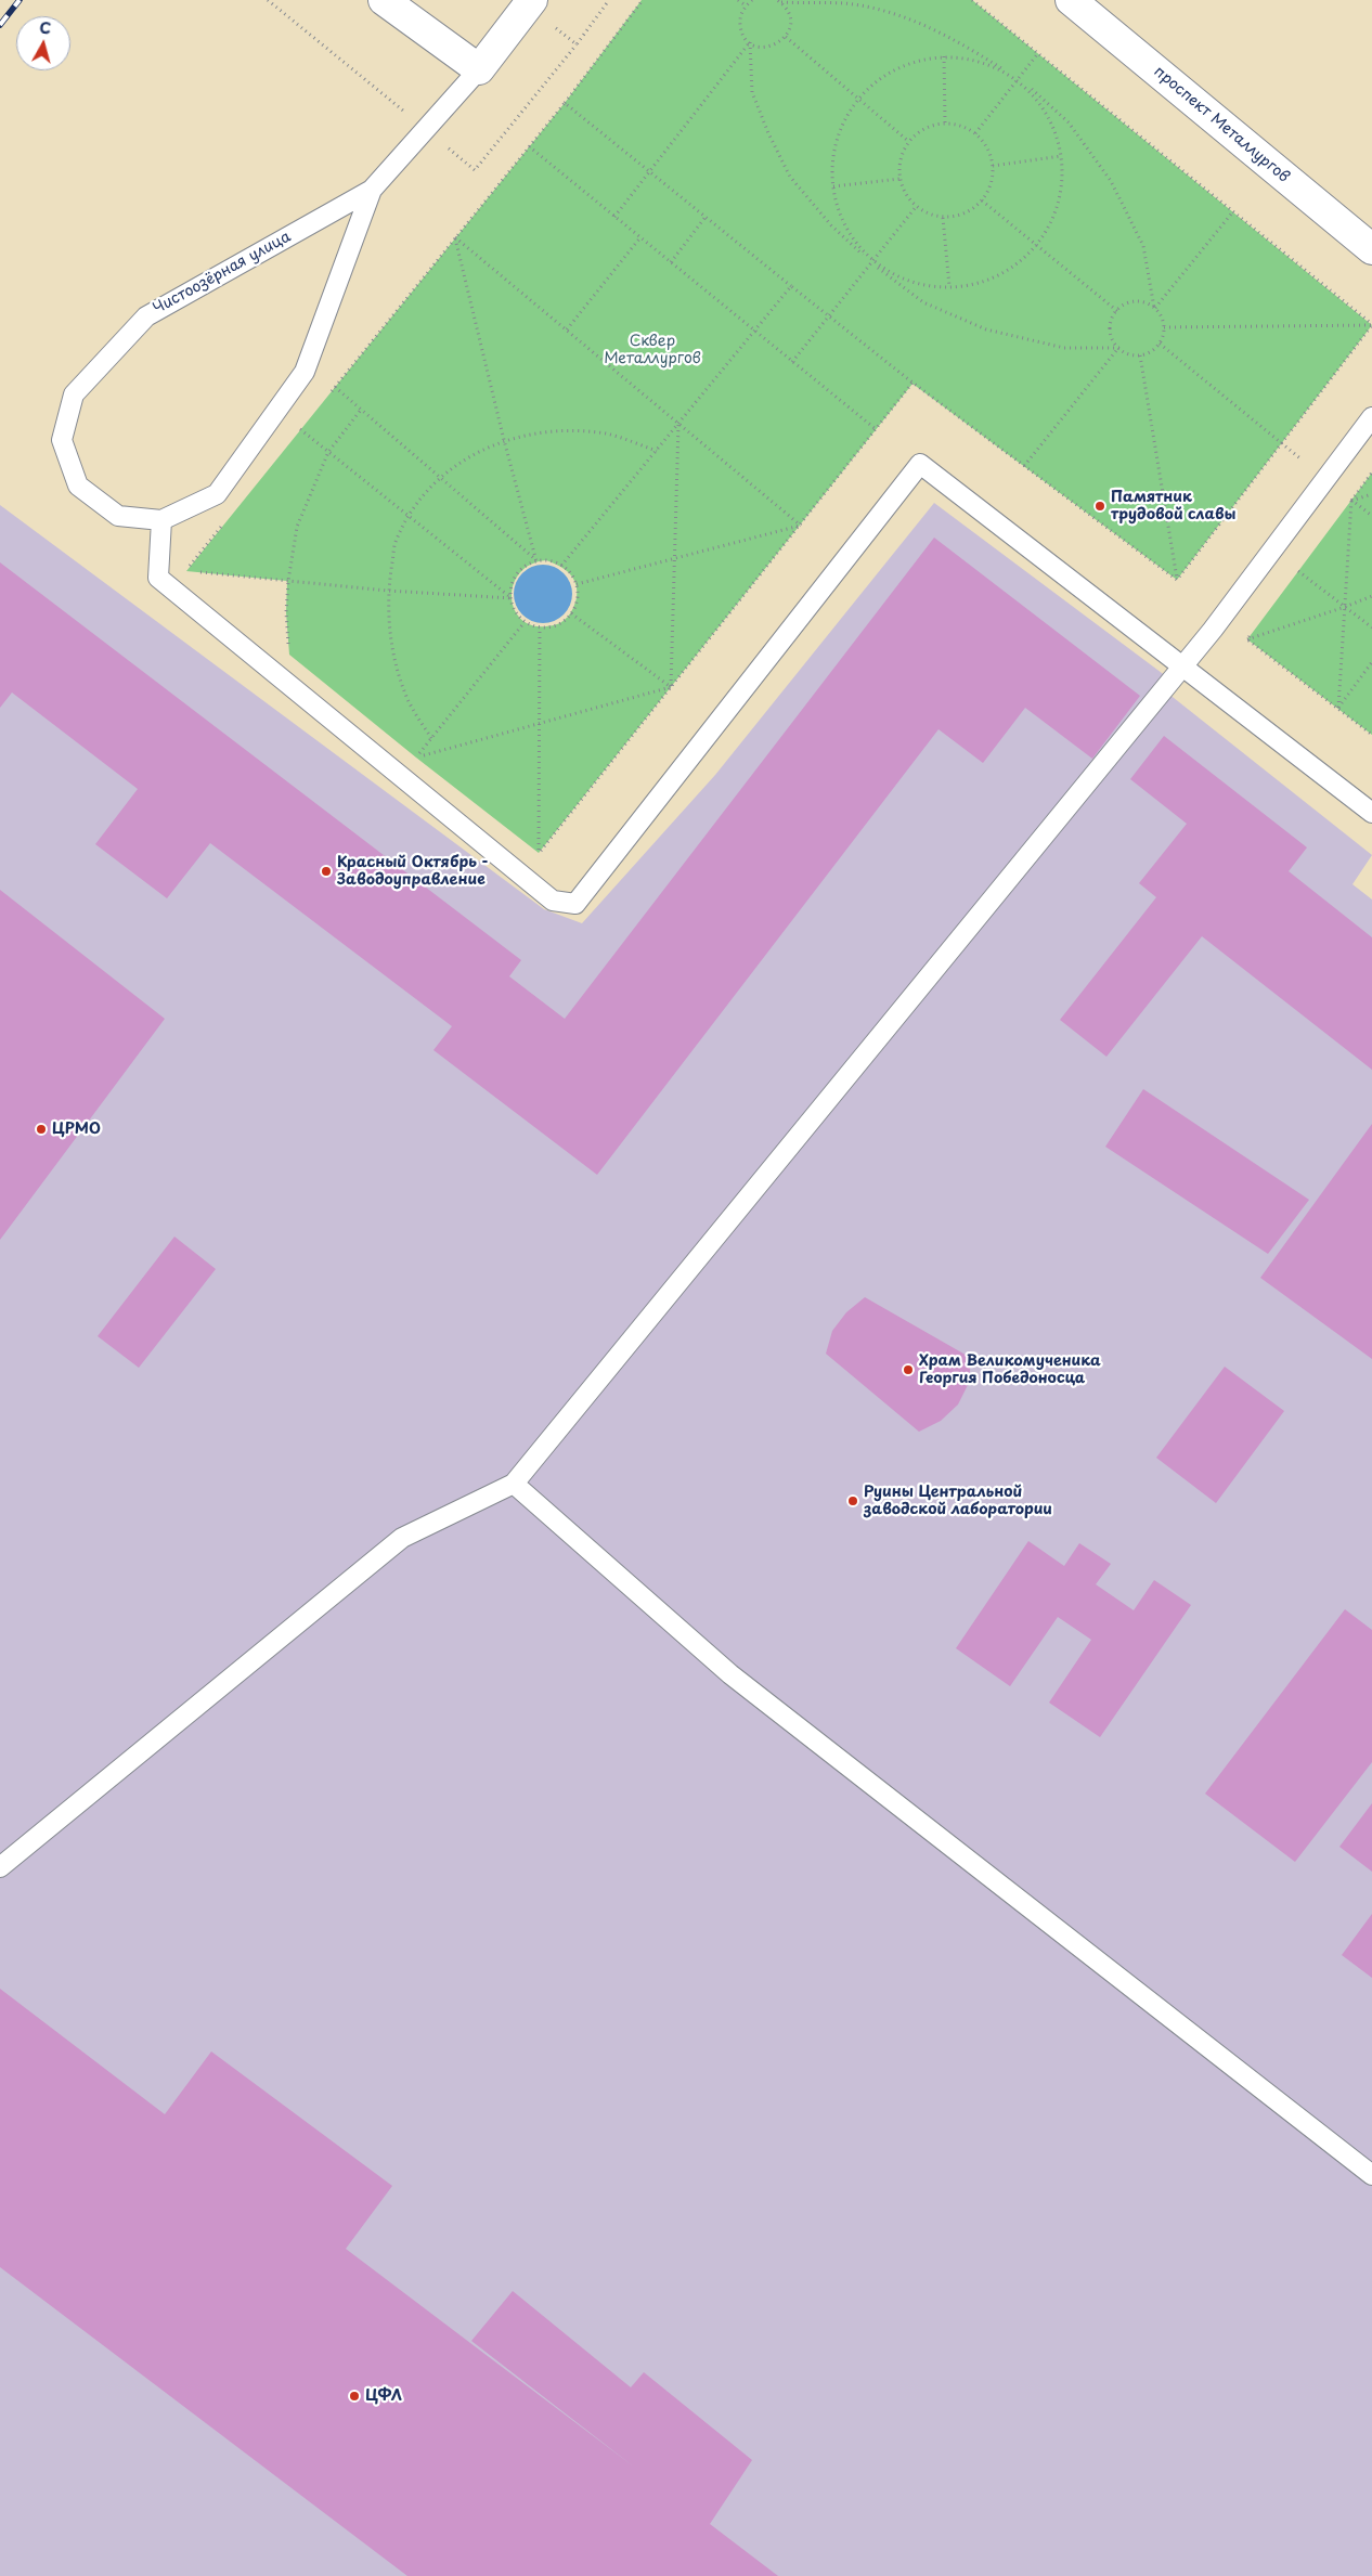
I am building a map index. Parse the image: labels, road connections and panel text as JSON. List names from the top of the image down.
{
  "streets": {
    "street": ["проспект Металлургов", "Чистоозёрная улица"]
  },
  "parks": ["Сквер Металлургов"],
  "places": [
    "Памятник трудовой славы",
    "Красный Октябрь - Заводоуправление",
    "ЦРМО",
    "Храм Великомученика Георгия Победоносца",
    "Руины Центральной заводской лаборатории",
    "ЦФЛ"
  ],
  "north": "top"
}
